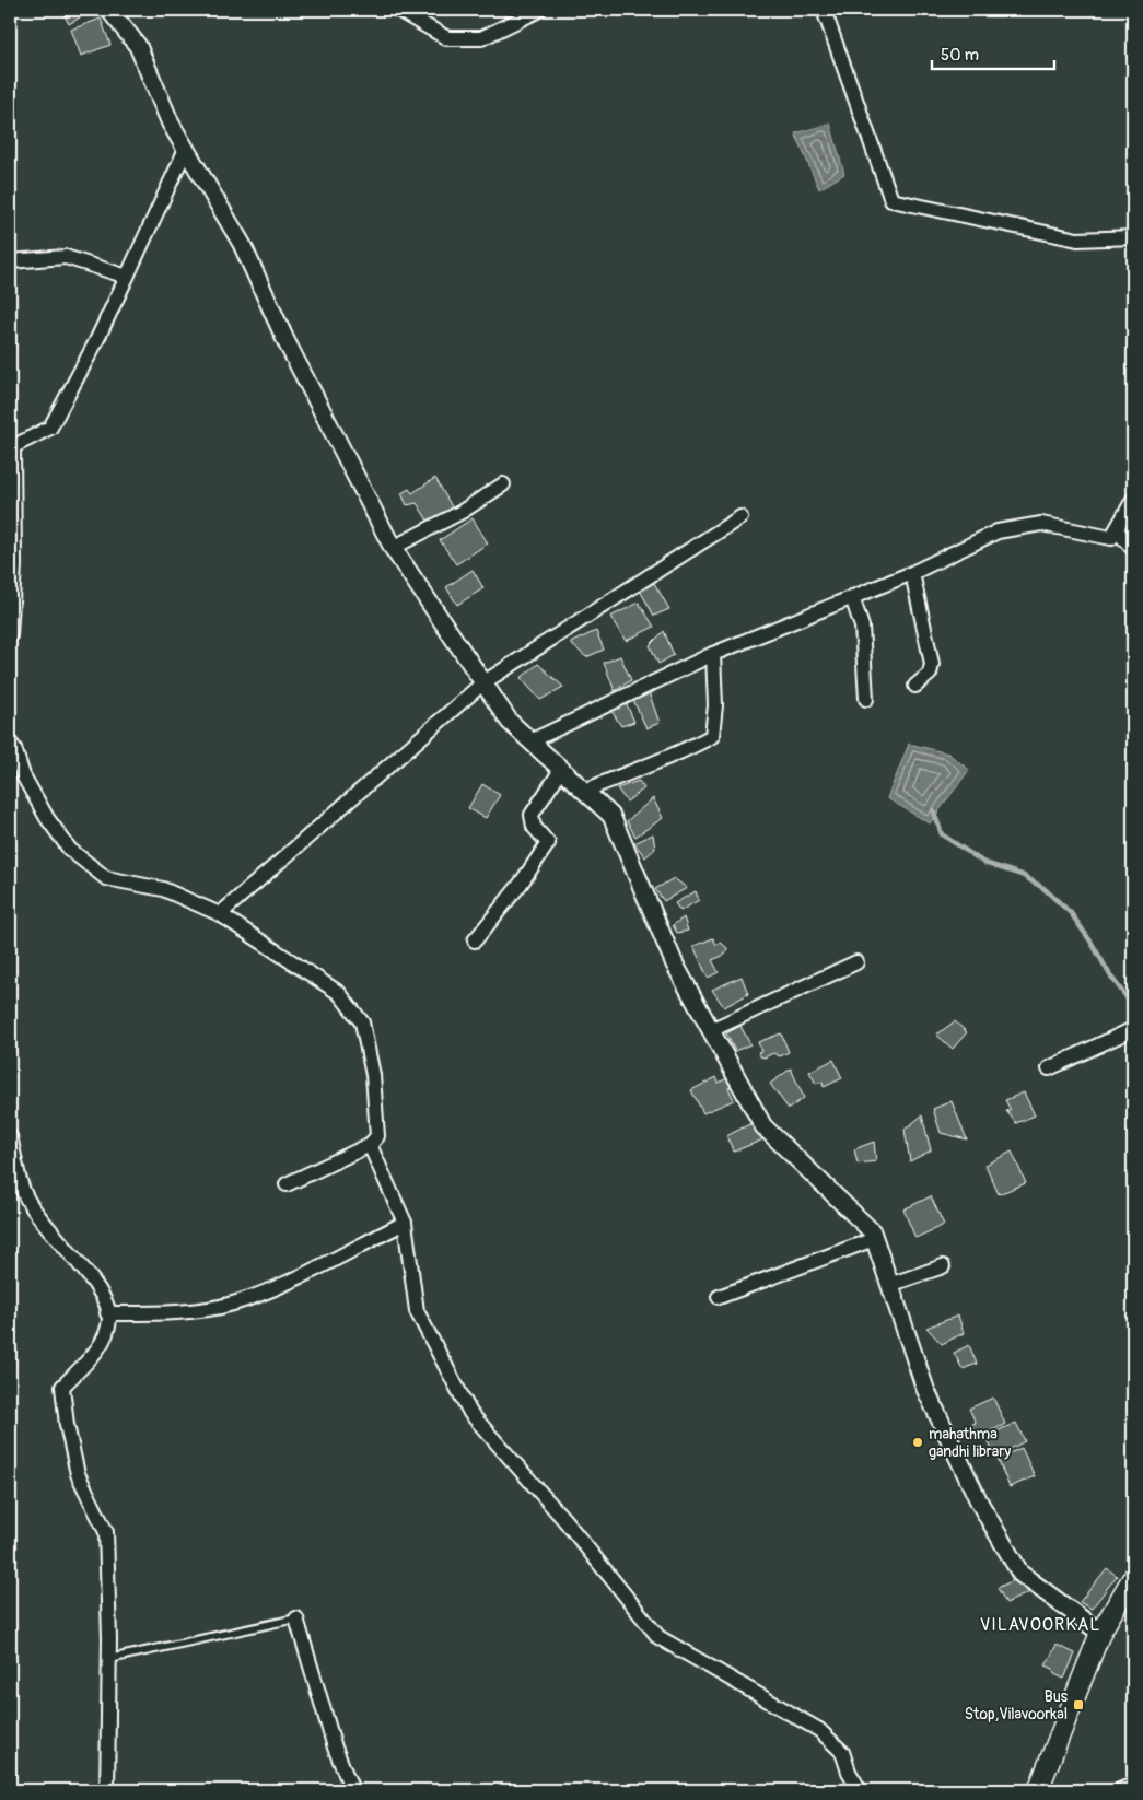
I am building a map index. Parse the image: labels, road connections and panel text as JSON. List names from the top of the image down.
{
  "districts": ["VILAVOORKAL"],
  "places": {
    "other": ["mahathma gandhi library"],
    "transit": ["Bus Stop,Vilavoorkal"]
  },
  "scale_bar": "50 m"
}
